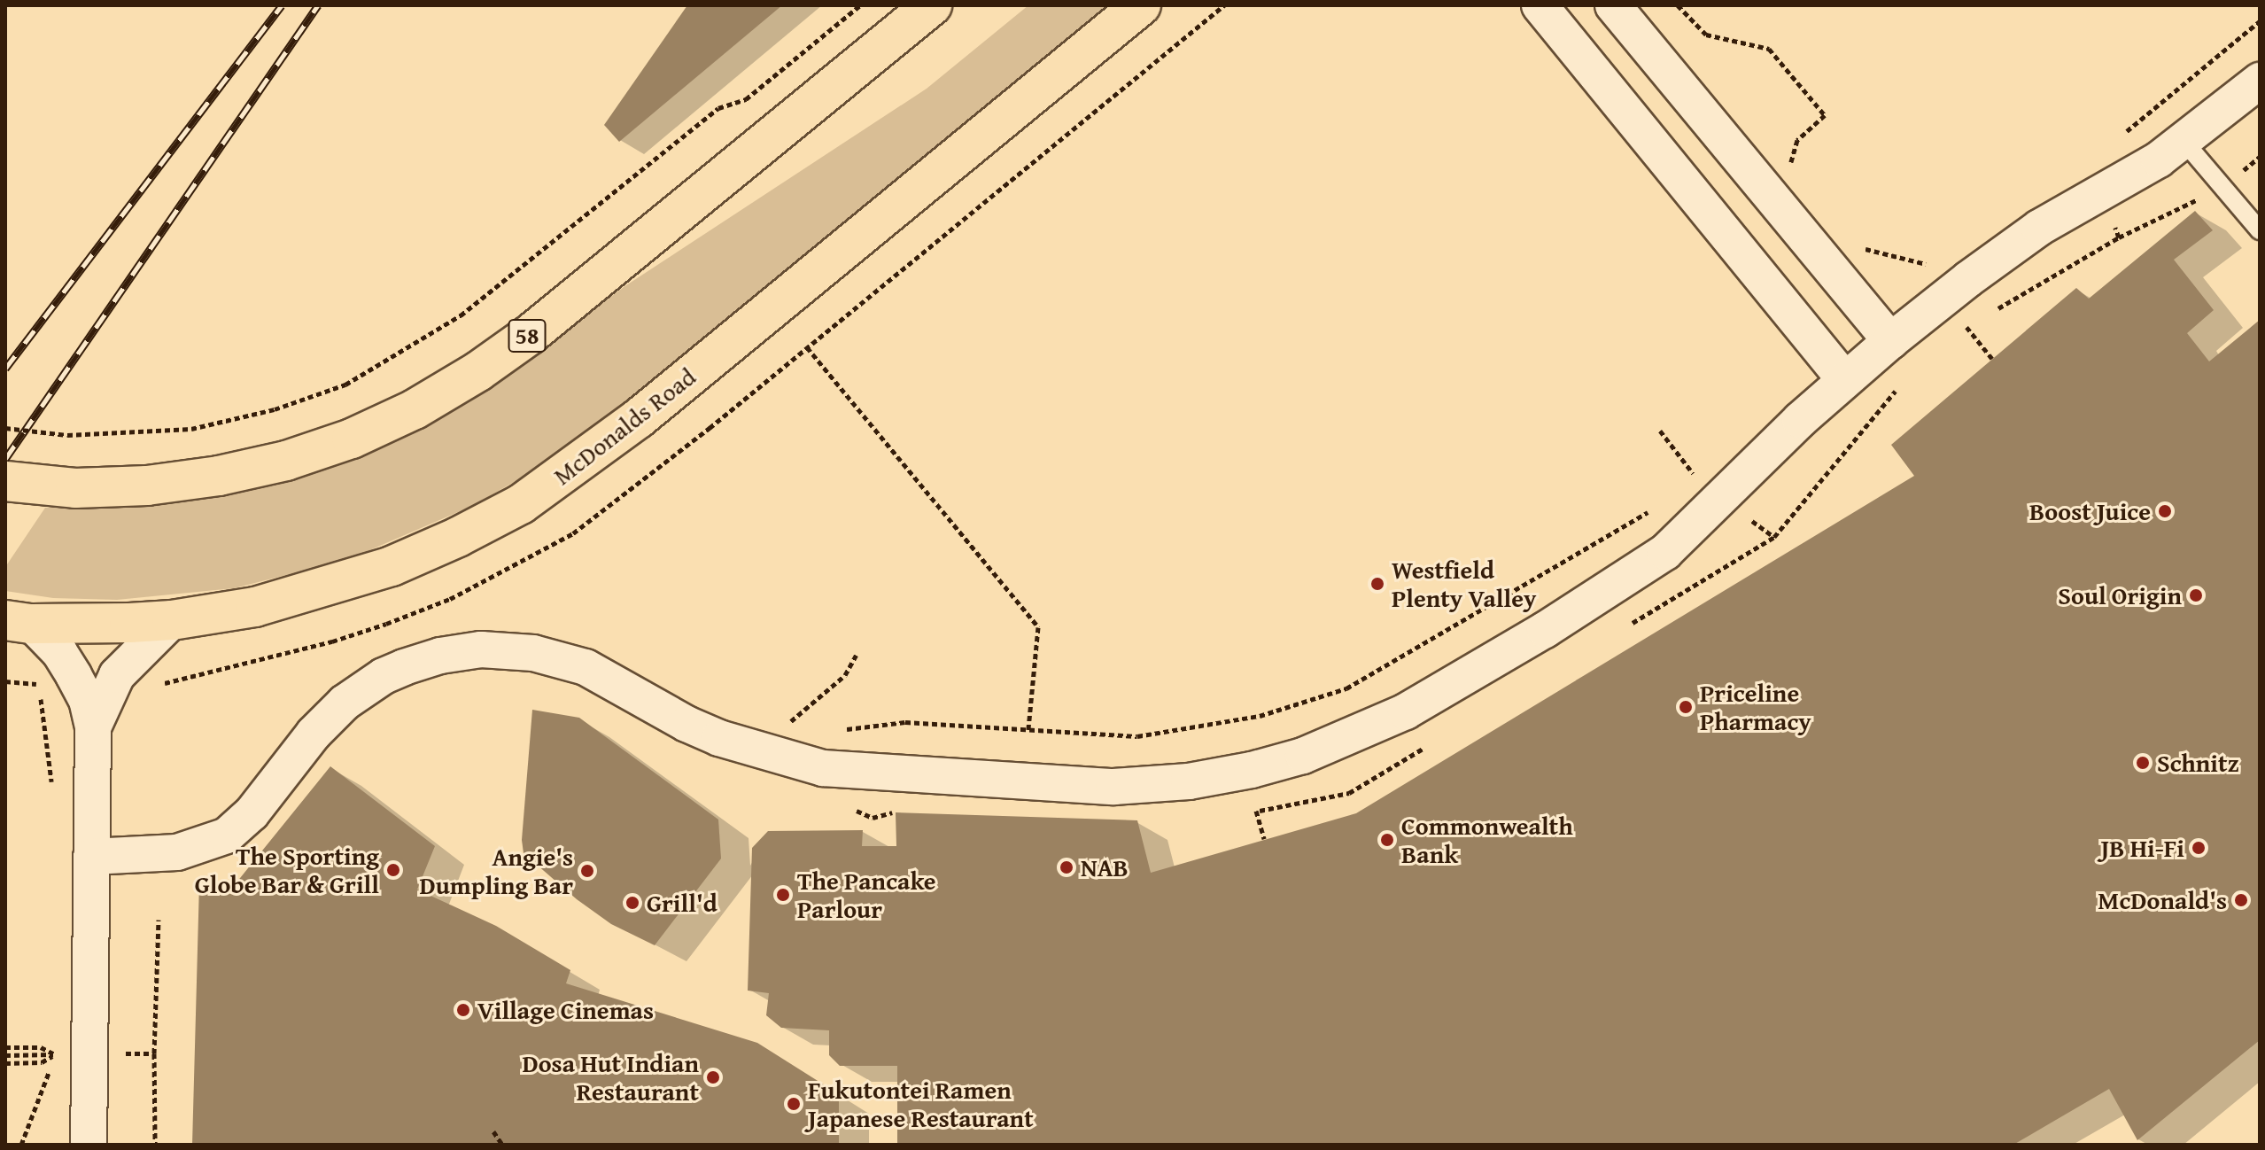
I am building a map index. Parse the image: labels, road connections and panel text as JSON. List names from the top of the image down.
{
  "streets": {
    "main road": ["58", "McDonalds Road"]
  },
  "places": [
    "Boost Juice",
    "Westfield Plenty Valley",
    "Soul Origin",
    "Priceline Pharmacy",
    "Schnitz",
    "Commonwealth Bank",
    "JB Hi-Fi",
    "NAB",
    "The Sporting Globe Bar & Grill",
    "Angie's Dumpling Bar",
    "The Pancake Parlour",
    "McDonald's",
    "Grill'd",
    "Village Cinemas",
    "Dosa Hut Indian Restaurant",
    "Fukutontei Ramen Japanese Restaurant"
  ]
}
